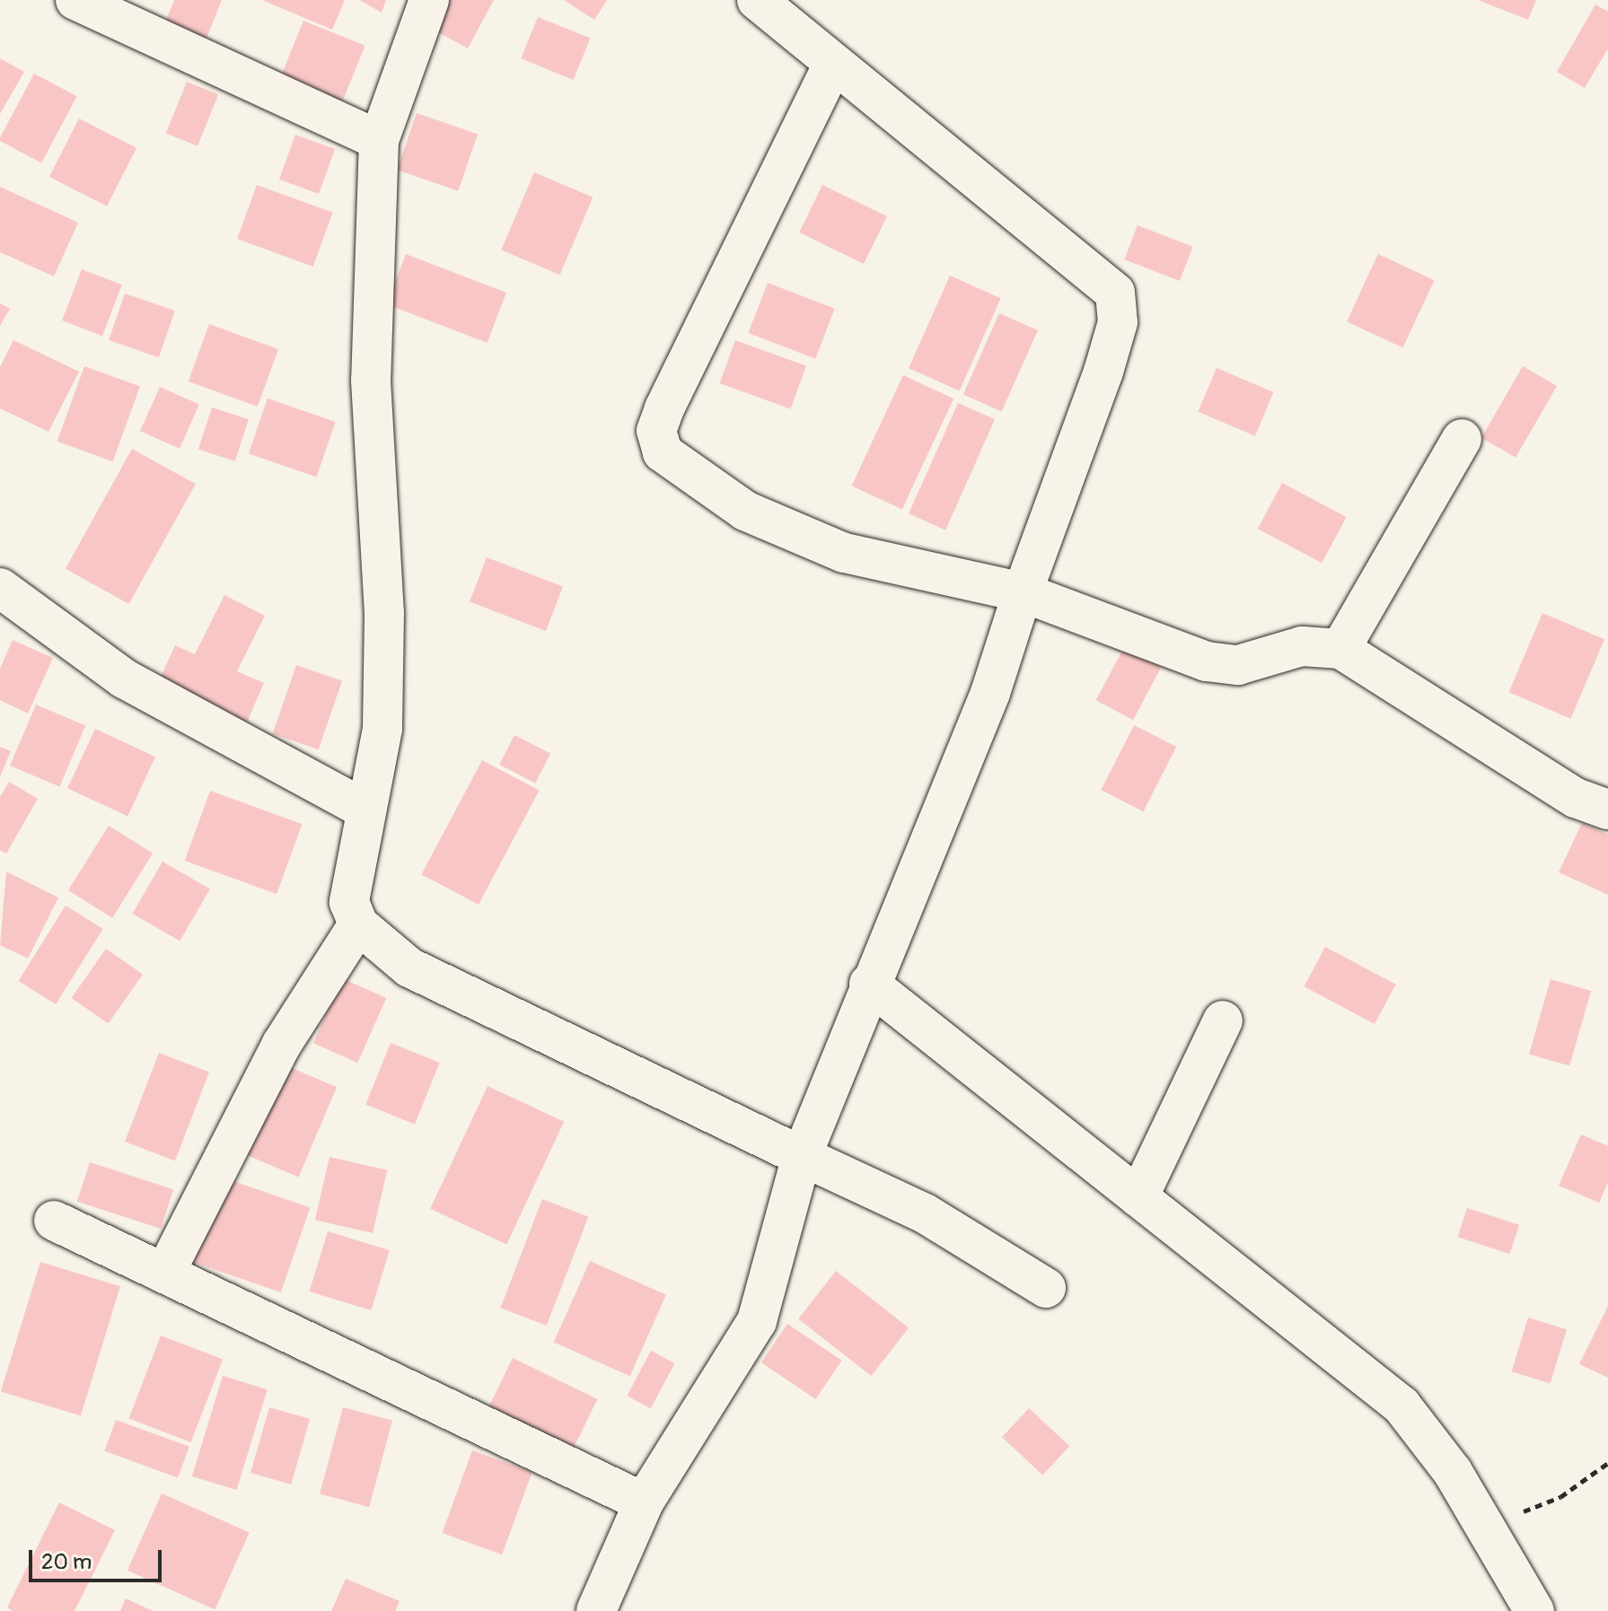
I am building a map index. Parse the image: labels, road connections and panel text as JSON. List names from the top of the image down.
{
  "scale_bar": "20 m"
}
